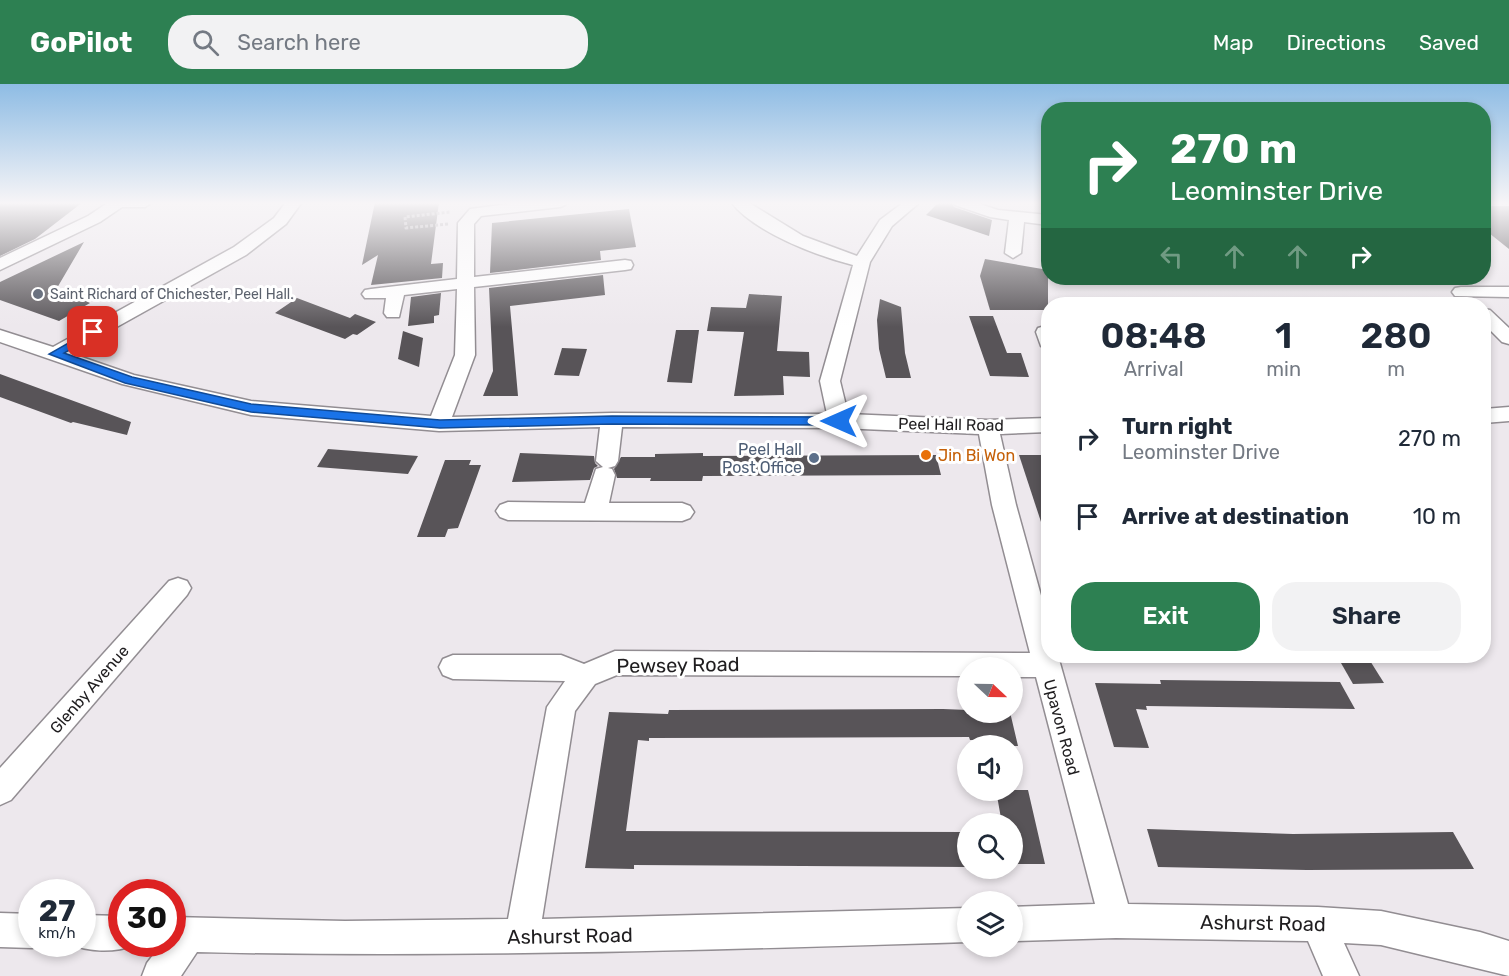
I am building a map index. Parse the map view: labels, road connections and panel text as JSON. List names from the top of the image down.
{
  "streets": {
    "street": [
      "Peel Hall Road",
      "Pewsey Road",
      "Glenby Avenue",
      "Upavon Road",
      "Ashurst Road"
    ]
  },
  "crossings": [
    ["Peel Hall Road", "Upavon Road"],
    ["Pewsey Road", "Upavon Road"],
    ["Pewsey Road", "Ashurst Road"],
    ["Upavon Road", "Ashurst Road"]
  ],
  "places": ["Saint Richard of Chichester, Peel Hall.", "Jin Bi Won", "Peel Hall Post Office"],
  "north": "right",
  "page": {
    "header": "GoPilot",
    "search": "Search here",
    "nav": ["Map", "Directions", "Saved"],
    "turn": ["270 m", "Leominster Drive"],
    "eta": [
      "08:48",
      "Arrival",
      "1",
      "min",
      "280",
      "m"
    ],
    "list": [
      {
        "name": "Turn right",
        "note": "Leominster Drive",
        "value": "270 m"
      },
      {
        "name": "Arrive at destination",
        "value": "10 m"
      }
    ],
    "buttons": ["Exit", "Share"],
    "speed": "27 km/h",
    "limit": "30"
  }
}
